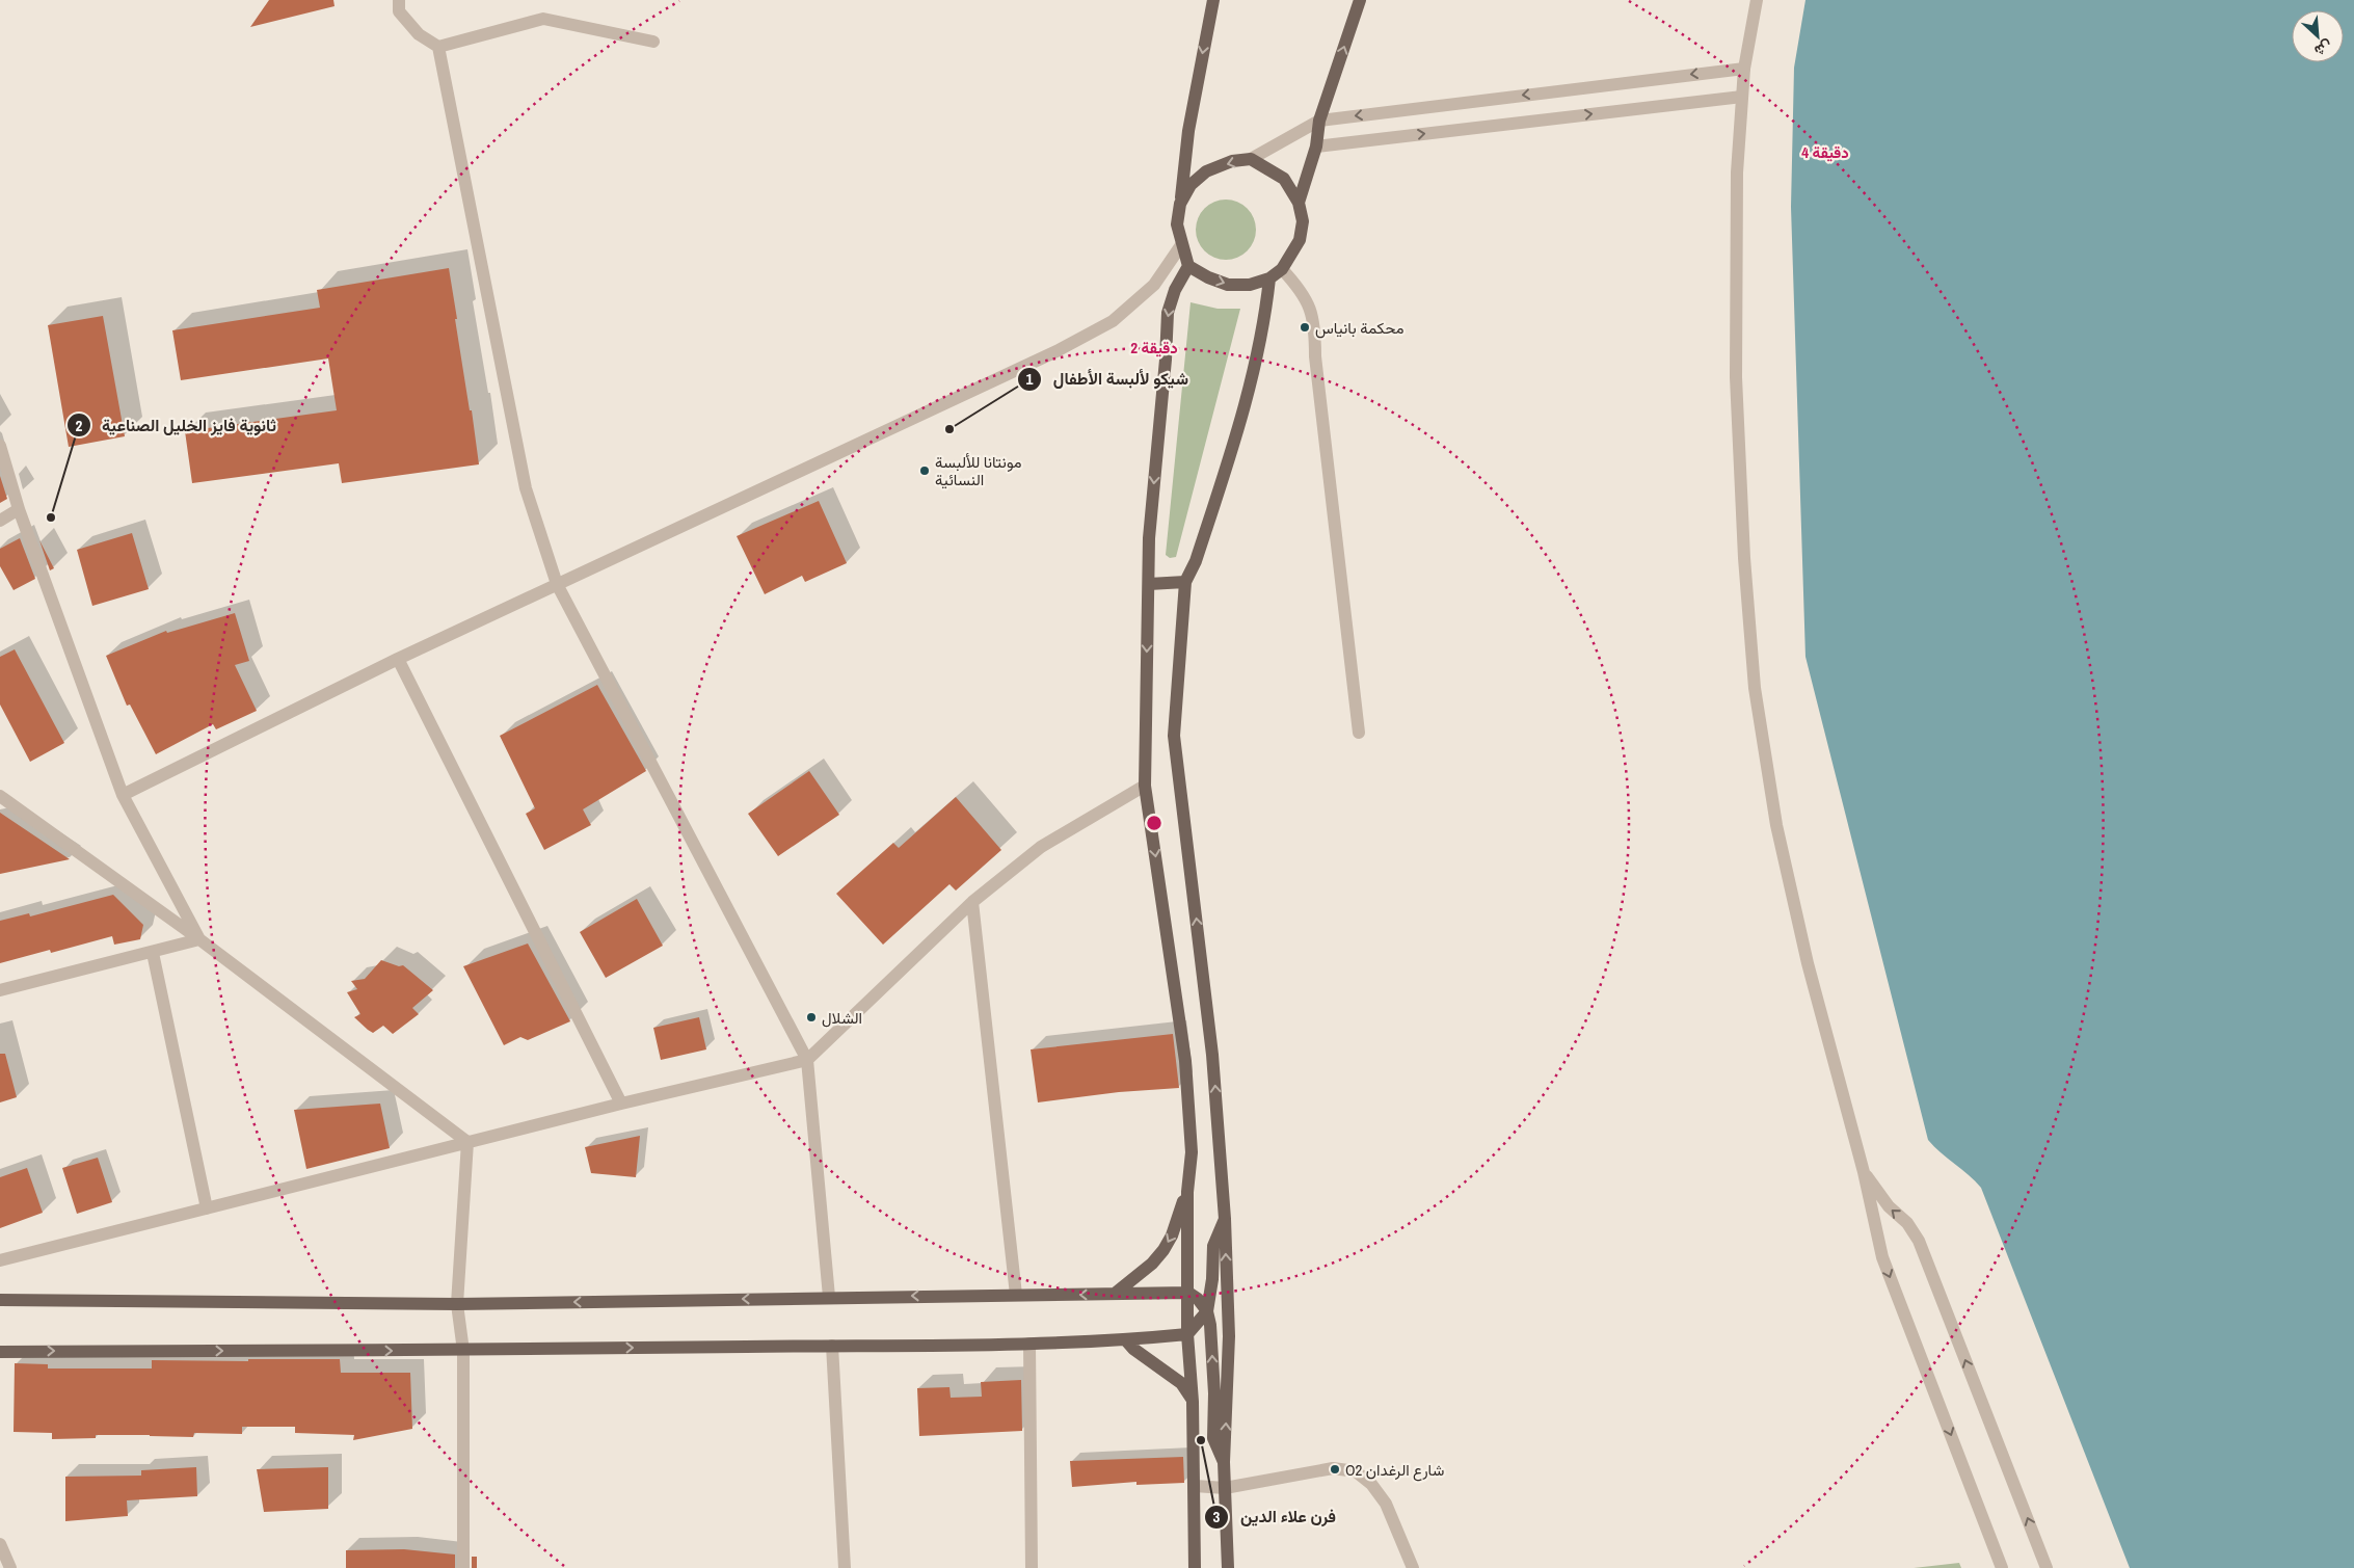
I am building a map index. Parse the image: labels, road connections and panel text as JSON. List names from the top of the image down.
{
  "places": [
    "محكمة بانياس",
    "شيكو لألبسة الأطفال",
    "مونتانا للألبسة النسائية",
    "ثانوية فايز الخليل الصناعية",
    "الشلال",
    "فرن علاء الدين",
    "O2 شارع الرغدان"
  ],
  "north": "bottom right",
  "rings": ["4 دقيقة", "2 دقيقة"]
}
